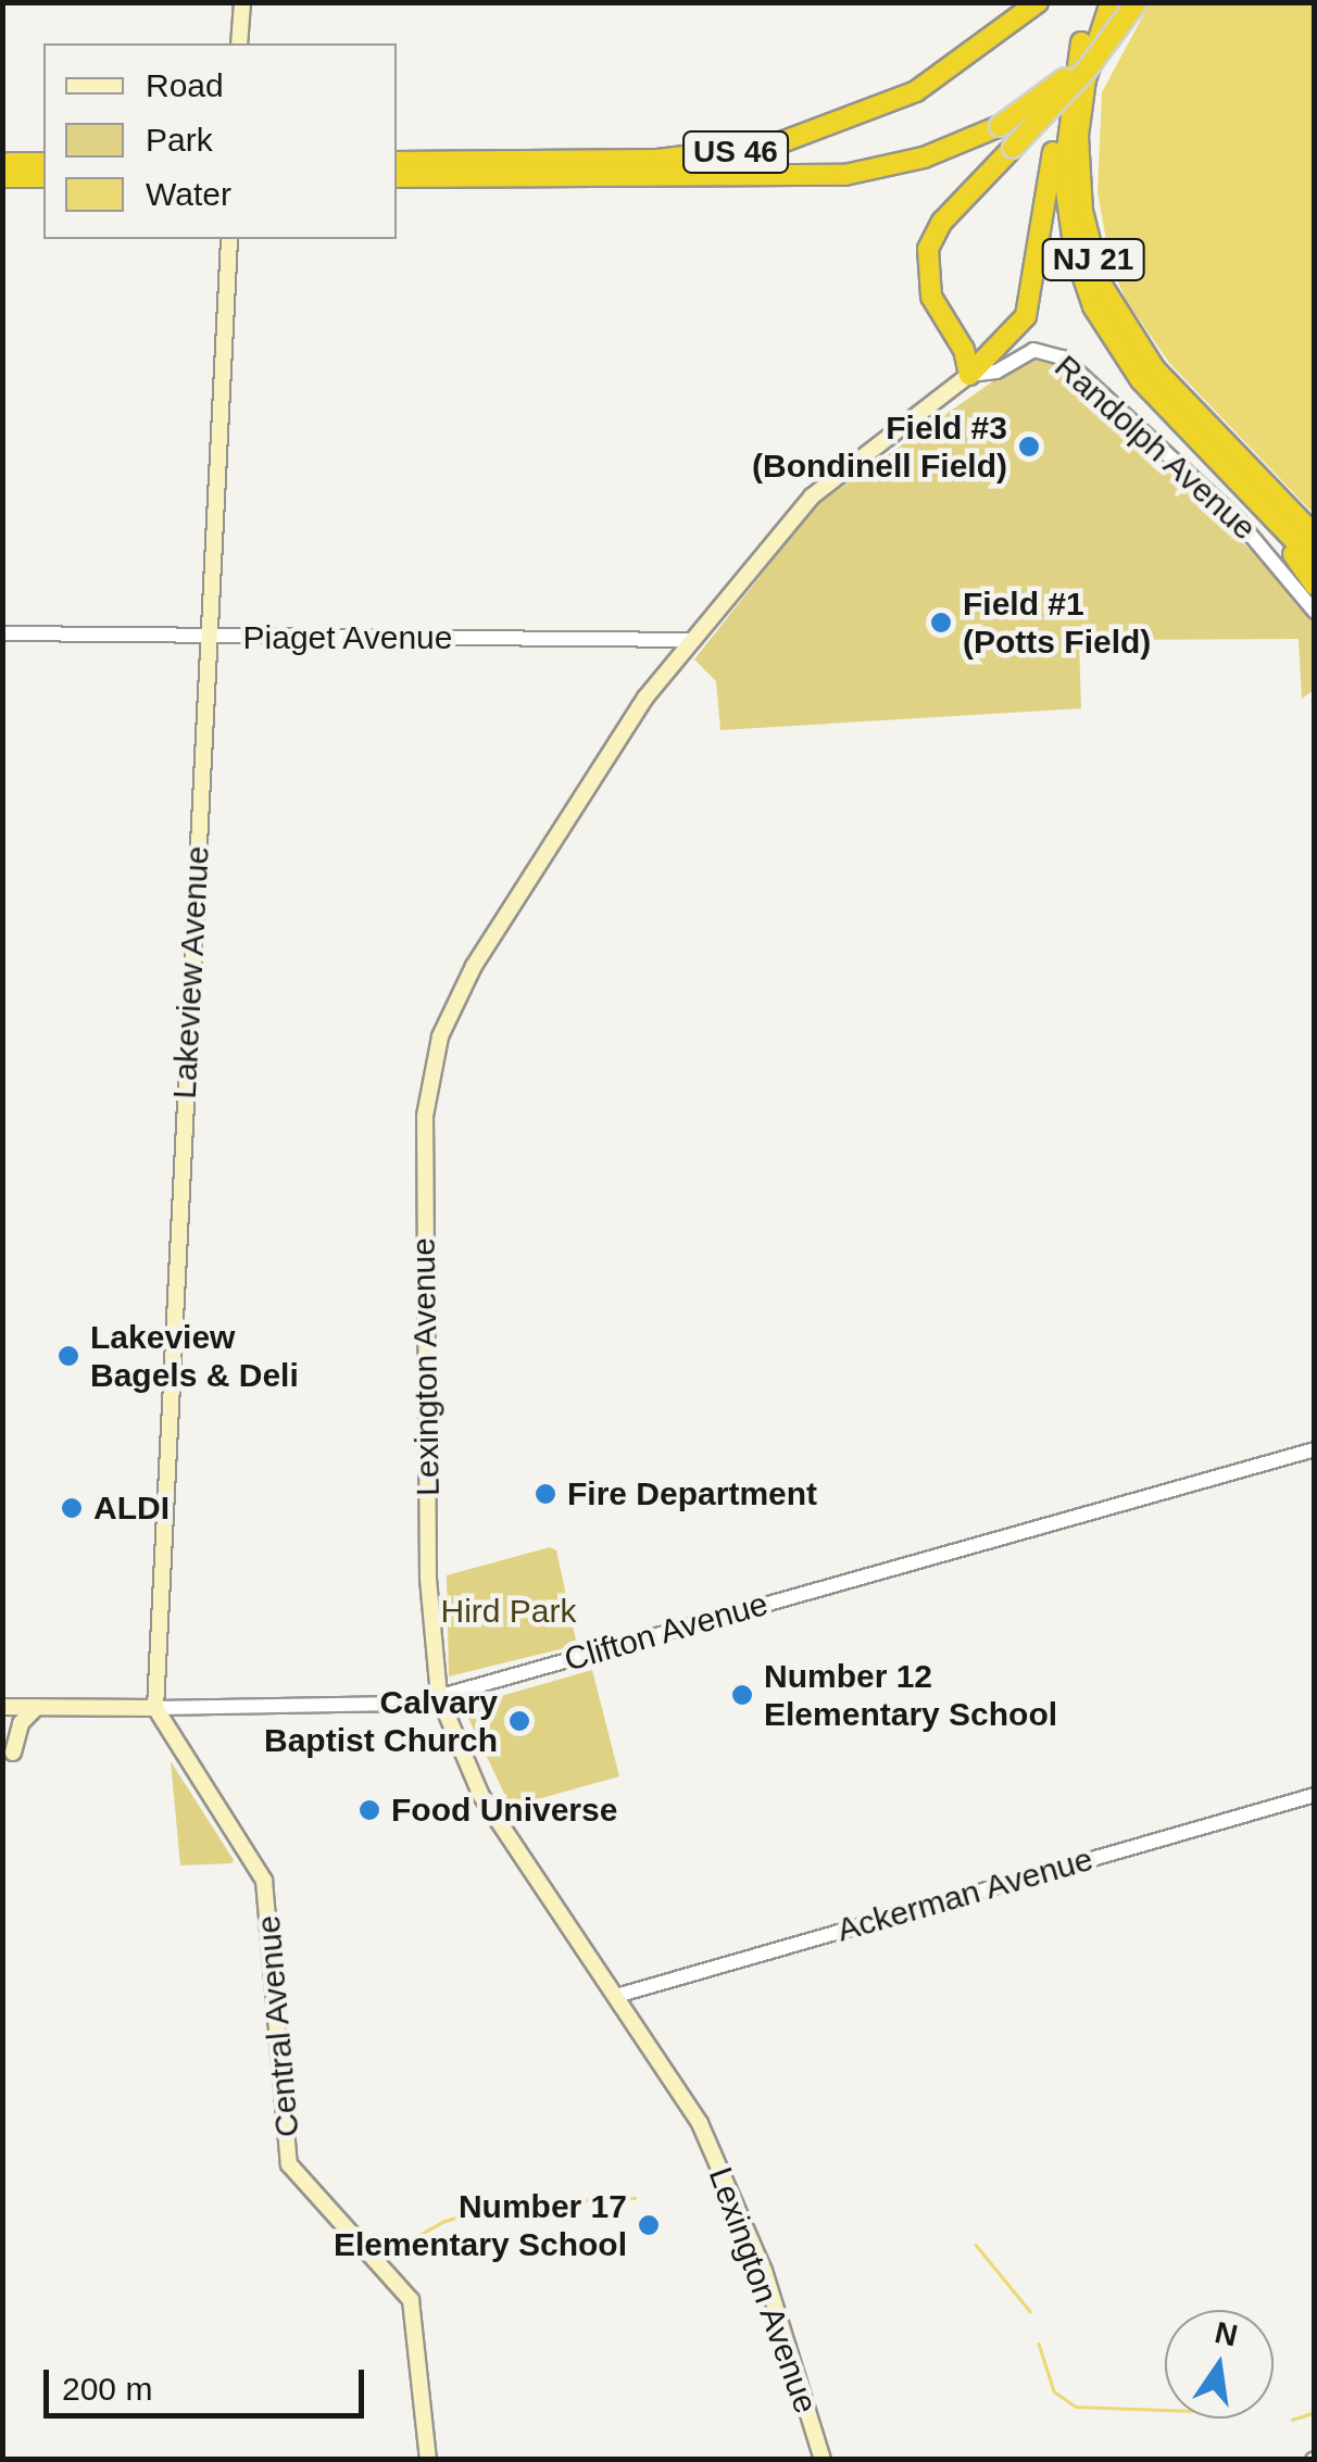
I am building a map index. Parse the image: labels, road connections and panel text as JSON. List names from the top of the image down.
{
  "streets": {
    "highway": ["US 46", "NJ 21"],
    "main road": [
      "Lakeview Avenue",
      "Lexington Avenue",
      "Clifton Avenue",
      "Central Avenue"
    ],
    "street": ["Randolph Avenue", "Piaget Avenue", "Ackerman Avenue"]
  },
  "crossings": [
    ["Randolph Avenue", "Lexington Avenue"],
    ["Piaget Avenue", "Lakeview Avenue"],
    ["Piaget Avenue", "Lexington Avenue"],
    ["Lakeview Avenue", "Clifton Avenue"],
    ["Lakeview Avenue", "Central Avenue"],
    ["Lexington Avenue", "Clifton Avenue"],
    ["Lexington Avenue", "Ackerman Avenue"],
    ["Clifton Avenue", "Central Avenue"]
  ],
  "parks": ["Hird Park"],
  "places": [
    "Field #3 (Bondinell Field)",
    "Field #1 (Potts Field)",
    "Lakeview Bagels & Deli",
    "Fire Department",
    "ALDI",
    "Number 12 Elementary School",
    "Calvary Baptist Church",
    "Food Universe",
    "Number 17 Elementary School"
  ],
  "legend": ["Road", "Park", "Water"],
  "scale_bar": "200 m",
  "north": "top"
}
